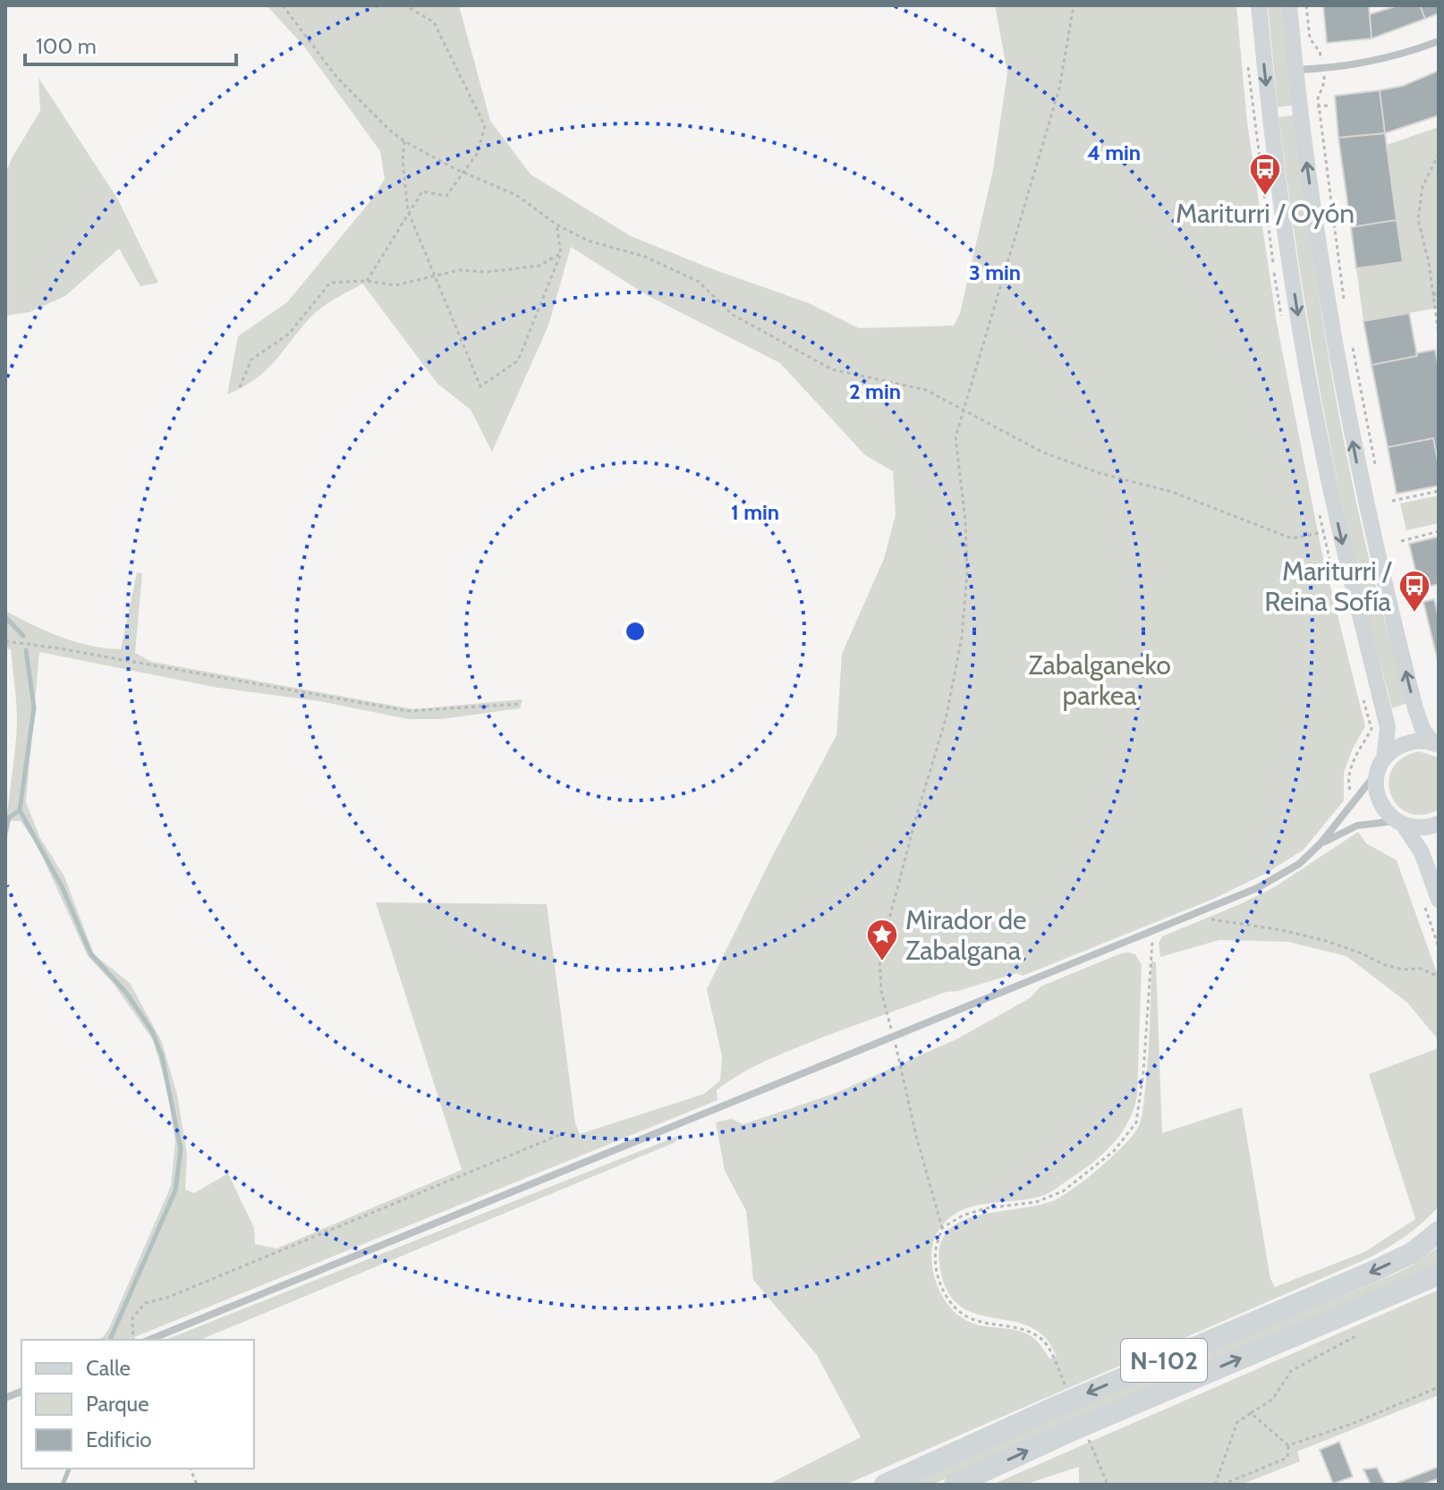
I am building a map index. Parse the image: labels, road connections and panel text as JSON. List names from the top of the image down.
{
  "streets": {
    "highway": ["N-102"]
  },
  "parks": ["Zabalganeko parkea"],
  "places": {
    "bus stop": ["Mariturri / Oyón", "Mariturri / Reina Sofía"],
    "place": ["Mirador de Zabalgana"]
  },
  "legend": ["Calle", "Parque", "Edificio"],
  "scale_bar": "100 m",
  "rings": [
    "4 min",
    "3 min",
    "2 min",
    "1 min"
  ]
}
